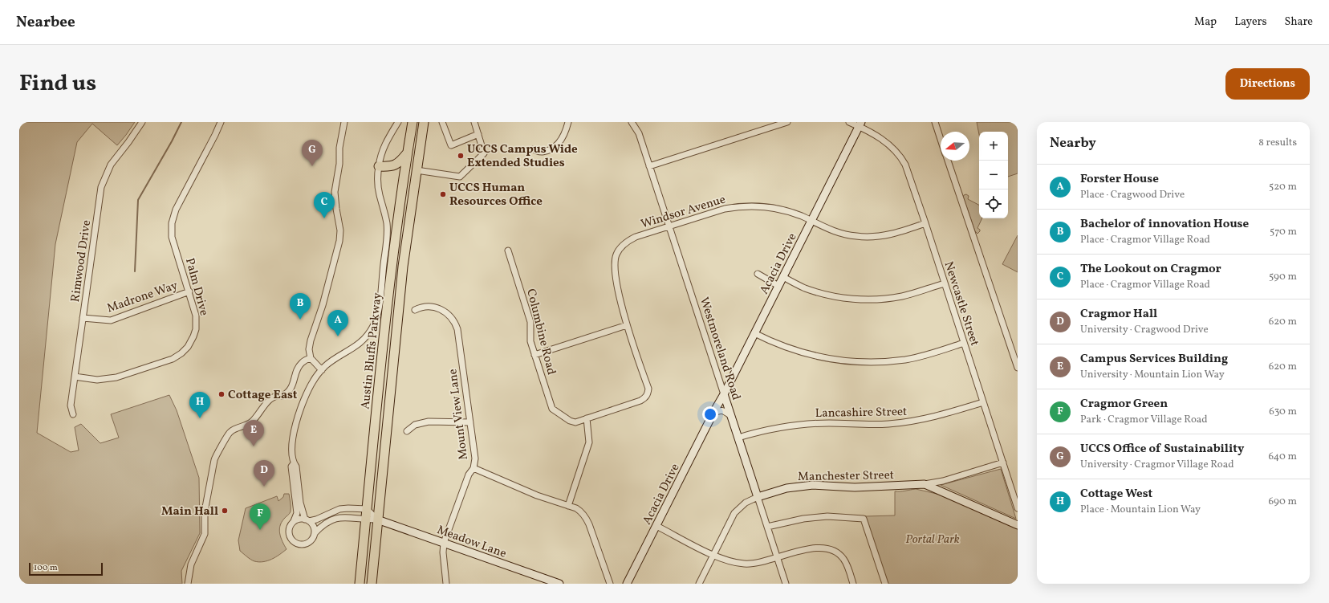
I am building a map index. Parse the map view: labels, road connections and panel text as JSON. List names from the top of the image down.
{
  "streets": {
    "main road": ["Austin Bluffs Parkway"],
    "street": [
      "Windsor Avenue",
      "Rimwood Drive",
      "Acacia Drive",
      "Palm Drive",
      "Madrone Way",
      "Newcastle Street",
      "Columbine Road",
      "Westmoreland Road",
      "Lancashire Street",
      "Mount View Lane",
      "Manchester Street",
      "Meadow Lane"
    ]
  },
  "crossings": [
    ["Windsor Avenue", "Acacia Drive"],
    ["Windsor Avenue", "Newcastle Street"],
    ["Windsor Avenue", "Columbine Road"],
    ["Windsor Avenue", "Westmoreland Road"],
    ["Rimwood Drive", "Palm Drive"],
    ["Rimwood Drive", "Madrone Way"],
    ["Acacia Drive", "Newcastle Street"],
    ["Acacia Drive", "Westmoreland Road"],
    ["Palm Drive", "Madrone Way"],
    ["Newcastle Street", "Lancashire Street"],
    ["Newcastle Street", "Manchester Street"],
    ["Westmoreland Road", "Lancashire Street"],
    ["Westmoreland Road", "Manchester Street"],
    ["Austin Bluffs Parkway", "Meadow Lane"],
    ["Mount View Lane", "Meadow Lane"]
  ],
  "parks": ["Portal Park"],
  "places": [
    "UCCS Campus Wide Extended Studies",
    "UCCS Human Resources Office",
    "Cottage East",
    "Main Hall"
  ],
  "scale_bar": "100 m",
  "north": "left",
  "page": {
    "header": "Nearbee",
    "nav": ["Map", "Layers", "Share"],
    "title": "Find us",
    "buttons": "Directions",
    "heading": ["Nearby", "8 results"],
    "map_buttons": ["+", "−"],
    "pins": [
      "G",
      "C",
      "B",
      "A",
      "H",
      "E",
      "D",
      "F"
    ],
    "list": [
      {
        "mark": "A",
        "name": "Forster House",
        "note": "Place · Cragwood Drive",
        "value": "520 m"
      },
      {
        "mark": "B",
        "name": "Bachelor of innovation House",
        "note": "Place · Cragmor Village Road",
        "value": "570 m"
      },
      {
        "mark": "C",
        "name": "The Lookout on Cragmor",
        "note": "Place · Cragmor Village Road",
        "value": "590 m"
      },
      {
        "mark": "D",
        "name": "Cragmor Hall",
        "note": "University · Cragwood Drive",
        "value": "620 m"
      },
      {
        "mark": "E",
        "name": "Campus Services Building",
        "note": "University · Mountain Lion Way",
        "value": "620 m"
      },
      {
        "mark": "F",
        "name": "Cragmor Green",
        "note": "Park · Cragmor Village Road",
        "value": "630 m"
      },
      {
        "mark": "G",
        "name": "UCCS Office of Sustainability",
        "note": "University · Cragmor Village Road",
        "value": "640 m"
      },
      {
        "mark": "H",
        "name": "Cottage West",
        "note": "Place · Mountain Lion Way",
        "value": "690 m"
      }
    ],
    "scale": "100 m"
  }
}
